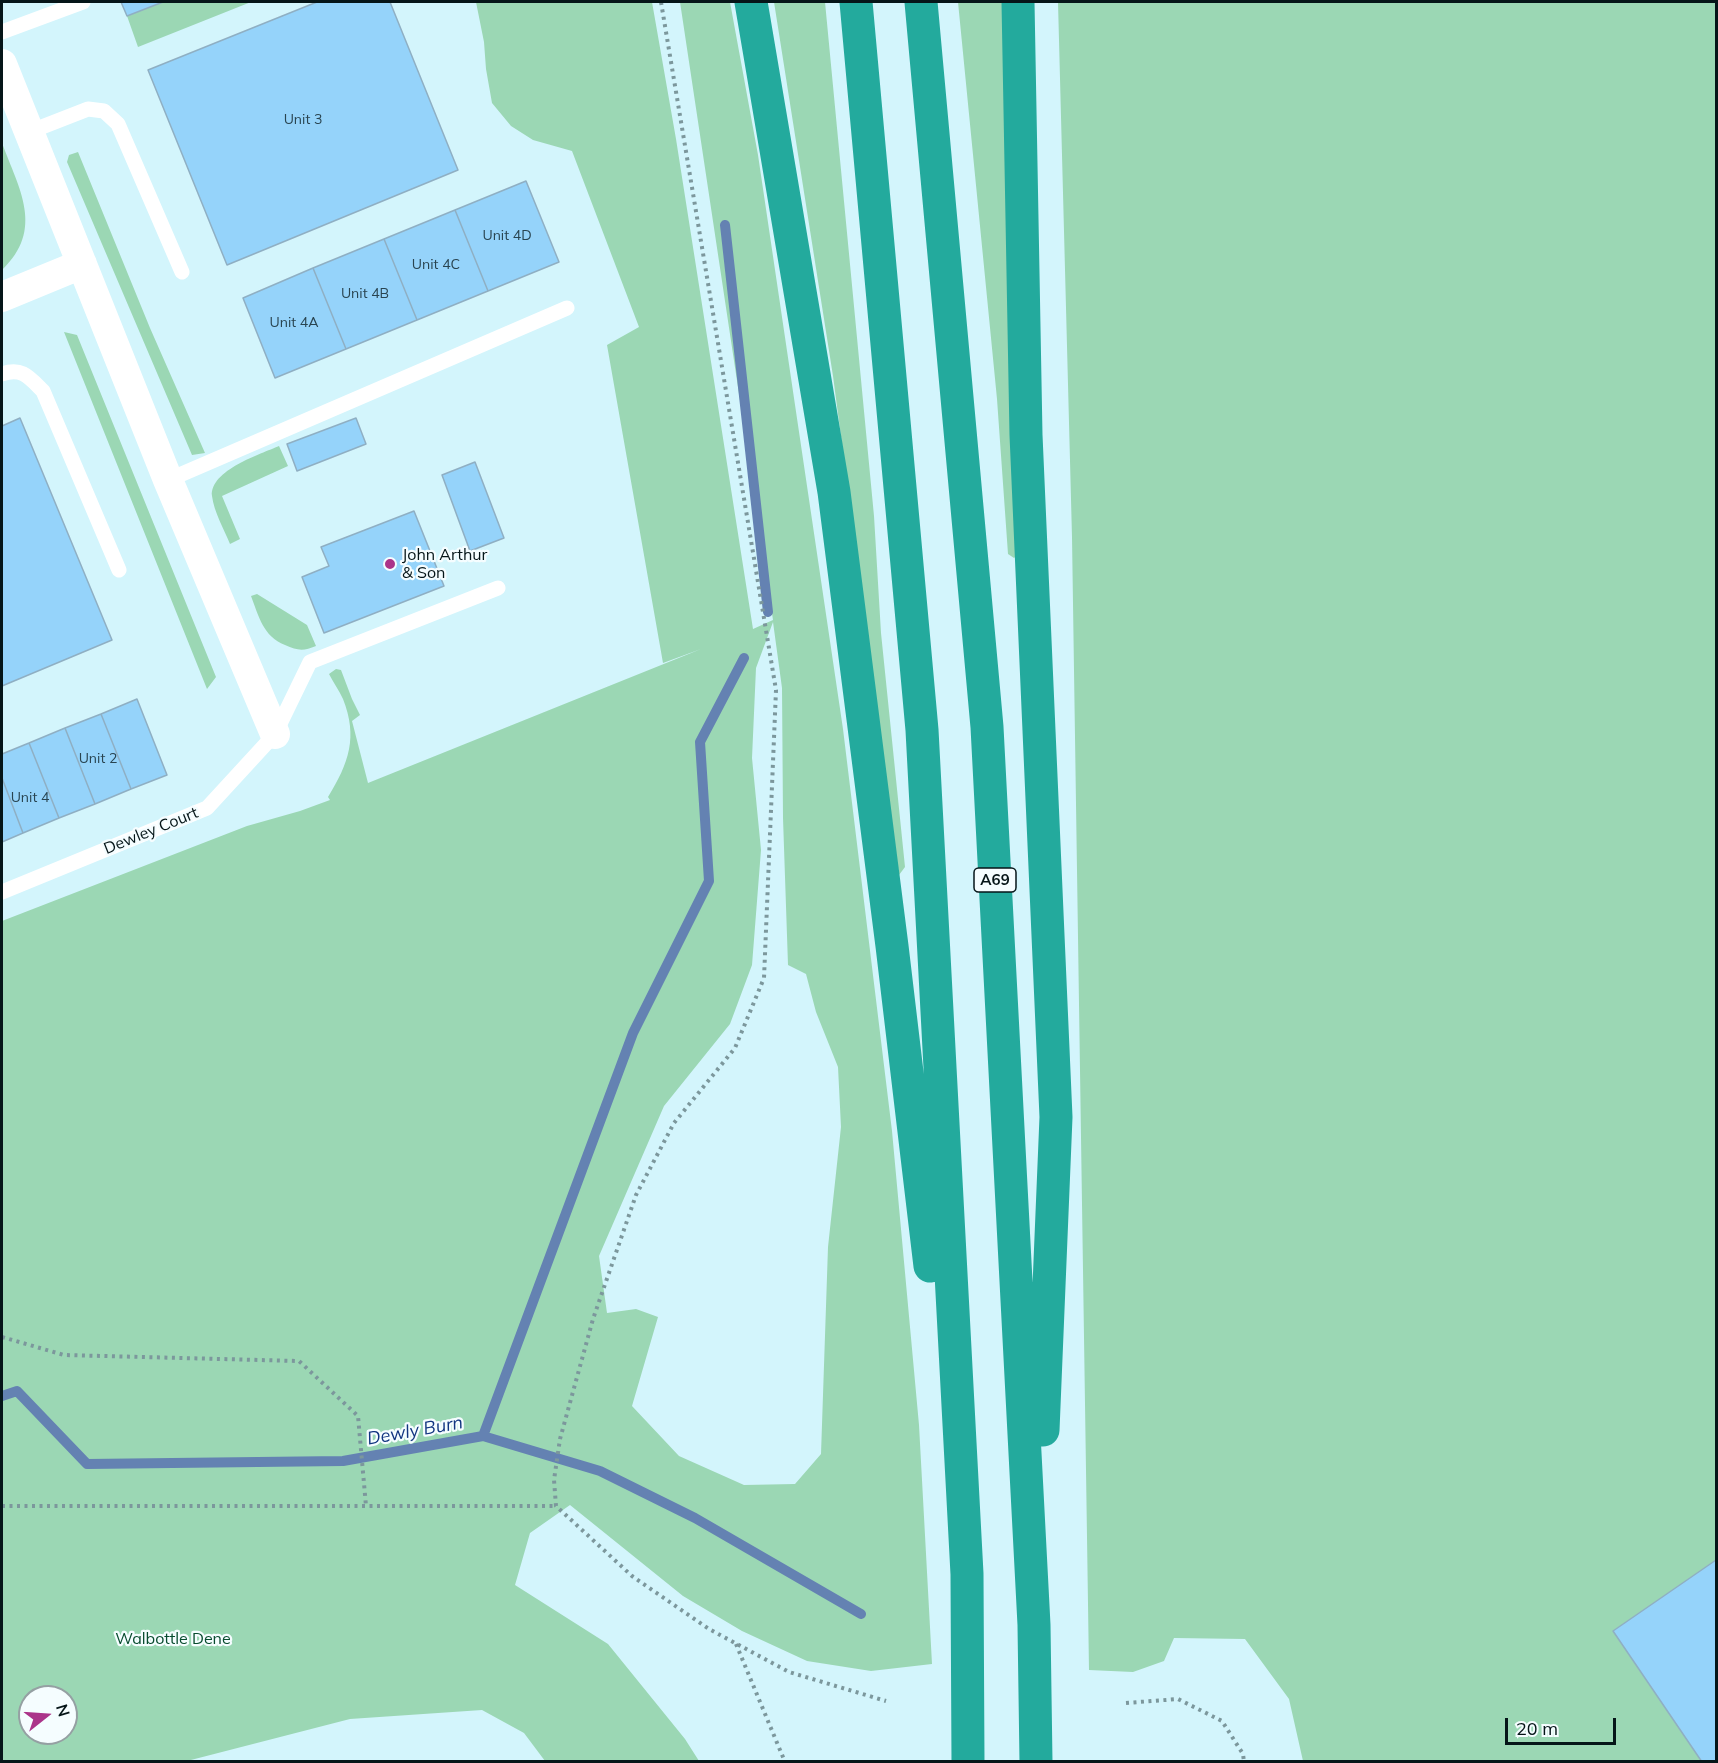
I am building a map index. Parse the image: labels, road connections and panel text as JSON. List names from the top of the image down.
{
  "streets": {
    "highway": ["A69"],
    "lane": ["Dewley Court"]
  },
  "water": ["Dewly Burn"],
  "parks": ["Walbottle Dene"],
  "places": ["John Arthur & Son"],
  "house_numbers": [
    "Unit 3",
    "Unit 4D",
    "Unit 4C",
    "Unit 4B",
    "Unit 4A",
    "Unit 2",
    "Unit 4"
  ],
  "scale_bar": "20 m",
  "north": "right"
}
